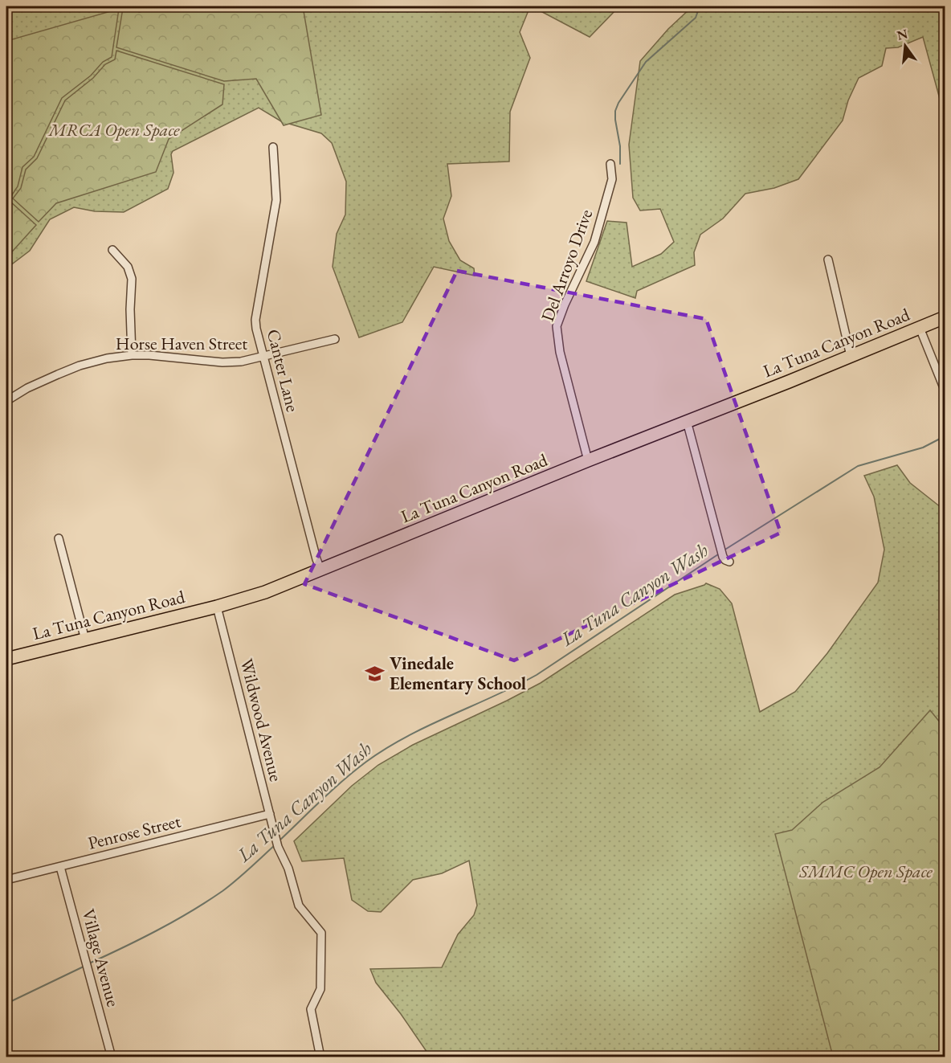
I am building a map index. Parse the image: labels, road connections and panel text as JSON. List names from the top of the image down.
{
  "streets": {
    "main road": ["La Tuna Canyon Road"],
    "street": [
      "Del Arroyo Drive",
      "Horse Haven Street",
      "Canter Lane",
      "Wildwood Avenue",
      "Penrose Street",
      "Village Avenue"
    ]
  },
  "crossings": [
    ["Del Arroyo Drive", "La Tuna Canyon Road"],
    ["La Tuna Canyon Road", "Canter Lane"],
    ["La Tuna Canyon Road", "Wildwood Avenue"],
    ["Horse Haven Street", "Canter Lane"],
    ["Wildwood Avenue", "Penrose Street"],
    ["Penrose Street", "Village Avenue"]
  ],
  "water": ["La Tuna Canyon Wash"],
  "parks": ["MRCA Open Space", "SMMC Open Space"],
  "places": {
    "school or university": ["Vinedale Elementary School"]
  },
  "north": "top"
}
